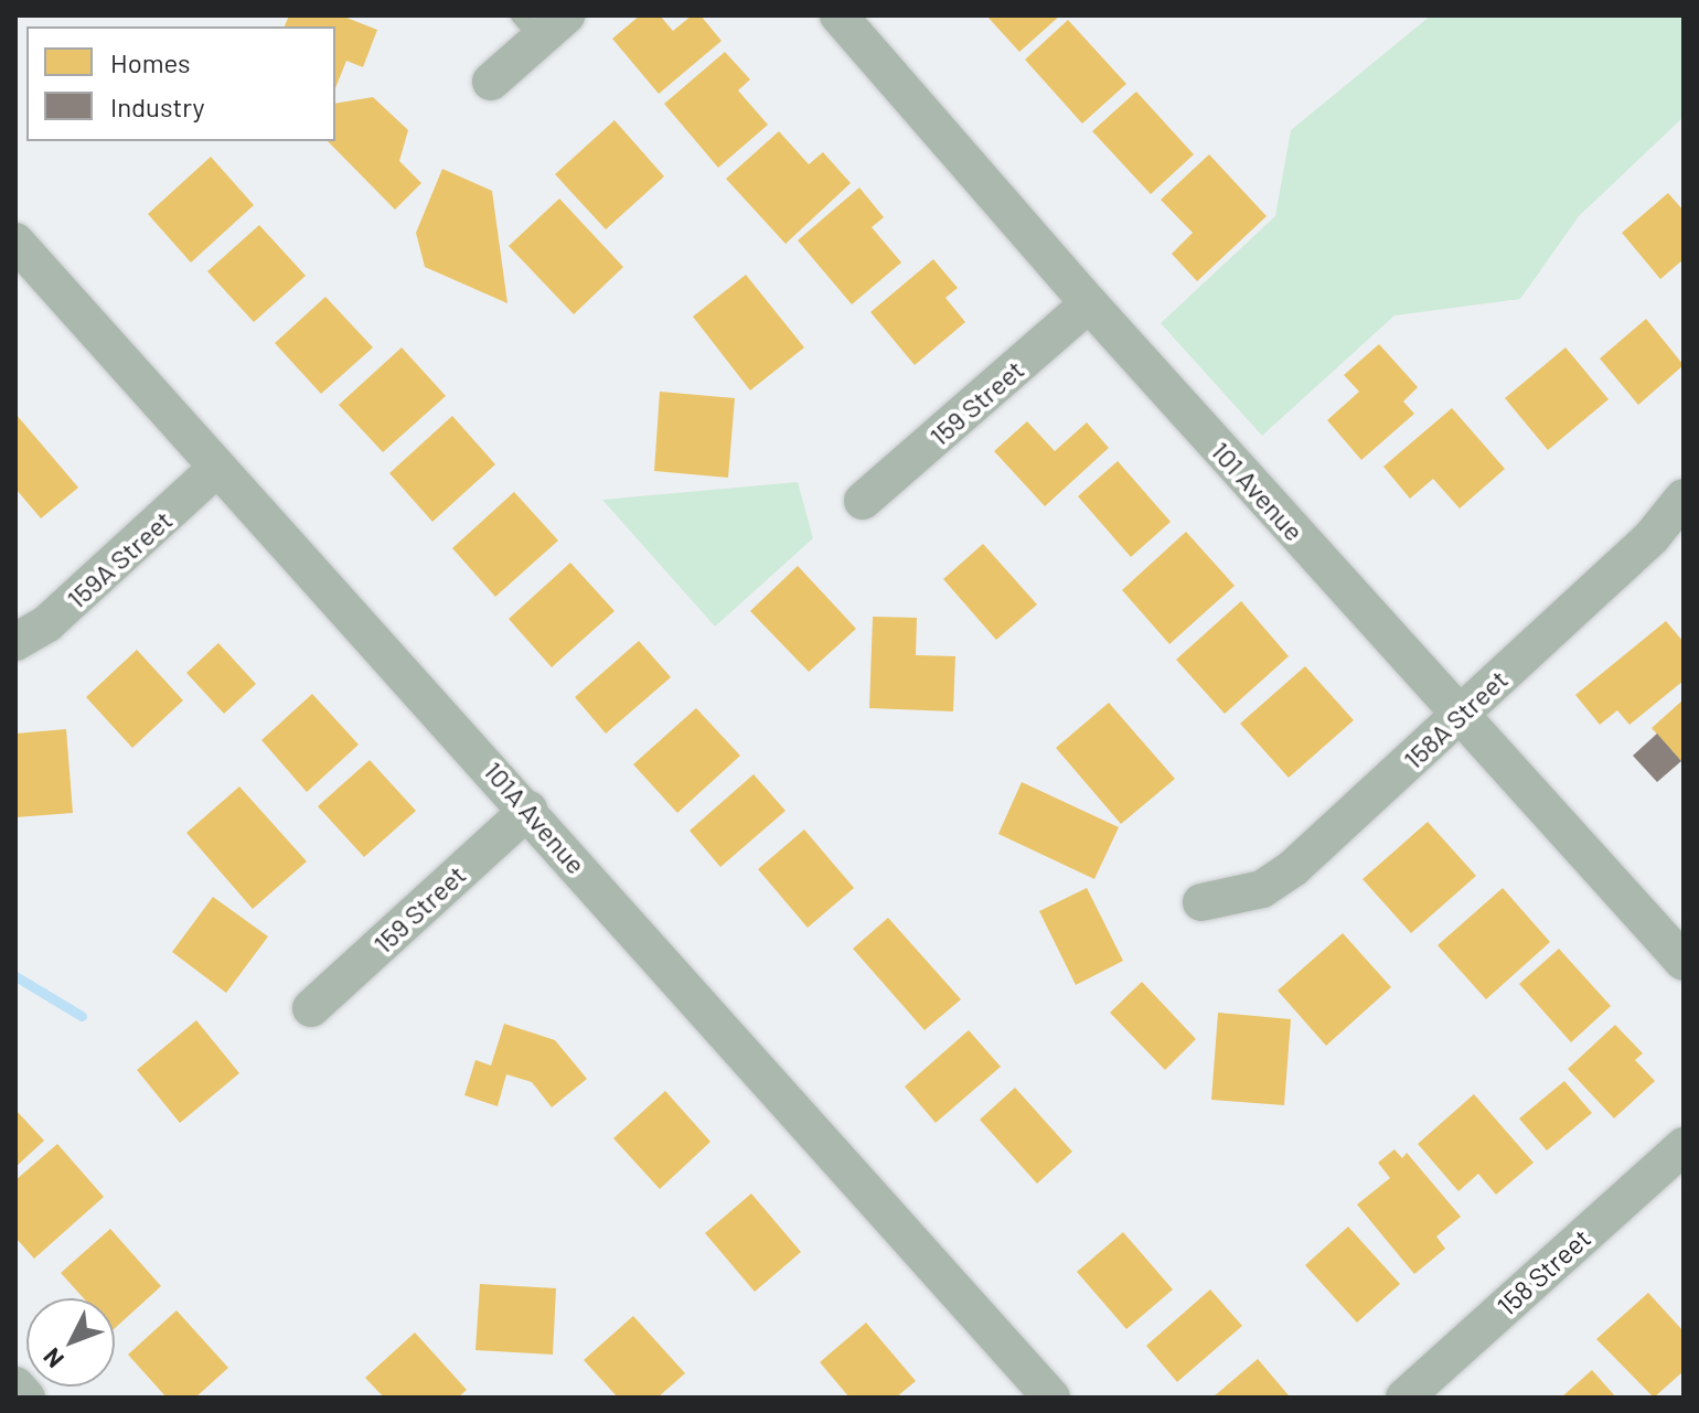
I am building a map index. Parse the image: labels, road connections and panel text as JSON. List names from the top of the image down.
{
  "streets": {
    "street": [
      "159 Street",
      "101 Avenue",
      "159A Street",
      "158A Street",
      "101A Avenue",
      "158 Street"
    ]
  },
  "crossings": [
    ["159 Street", "101 Avenue"],
    ["159 Street", "101A Avenue"],
    ["101 Avenue", "158A Street"],
    ["159A Street", "101A Avenue"]
  ],
  "legend": ["Homes", "Industry"],
  "north": "bottom left"
}
